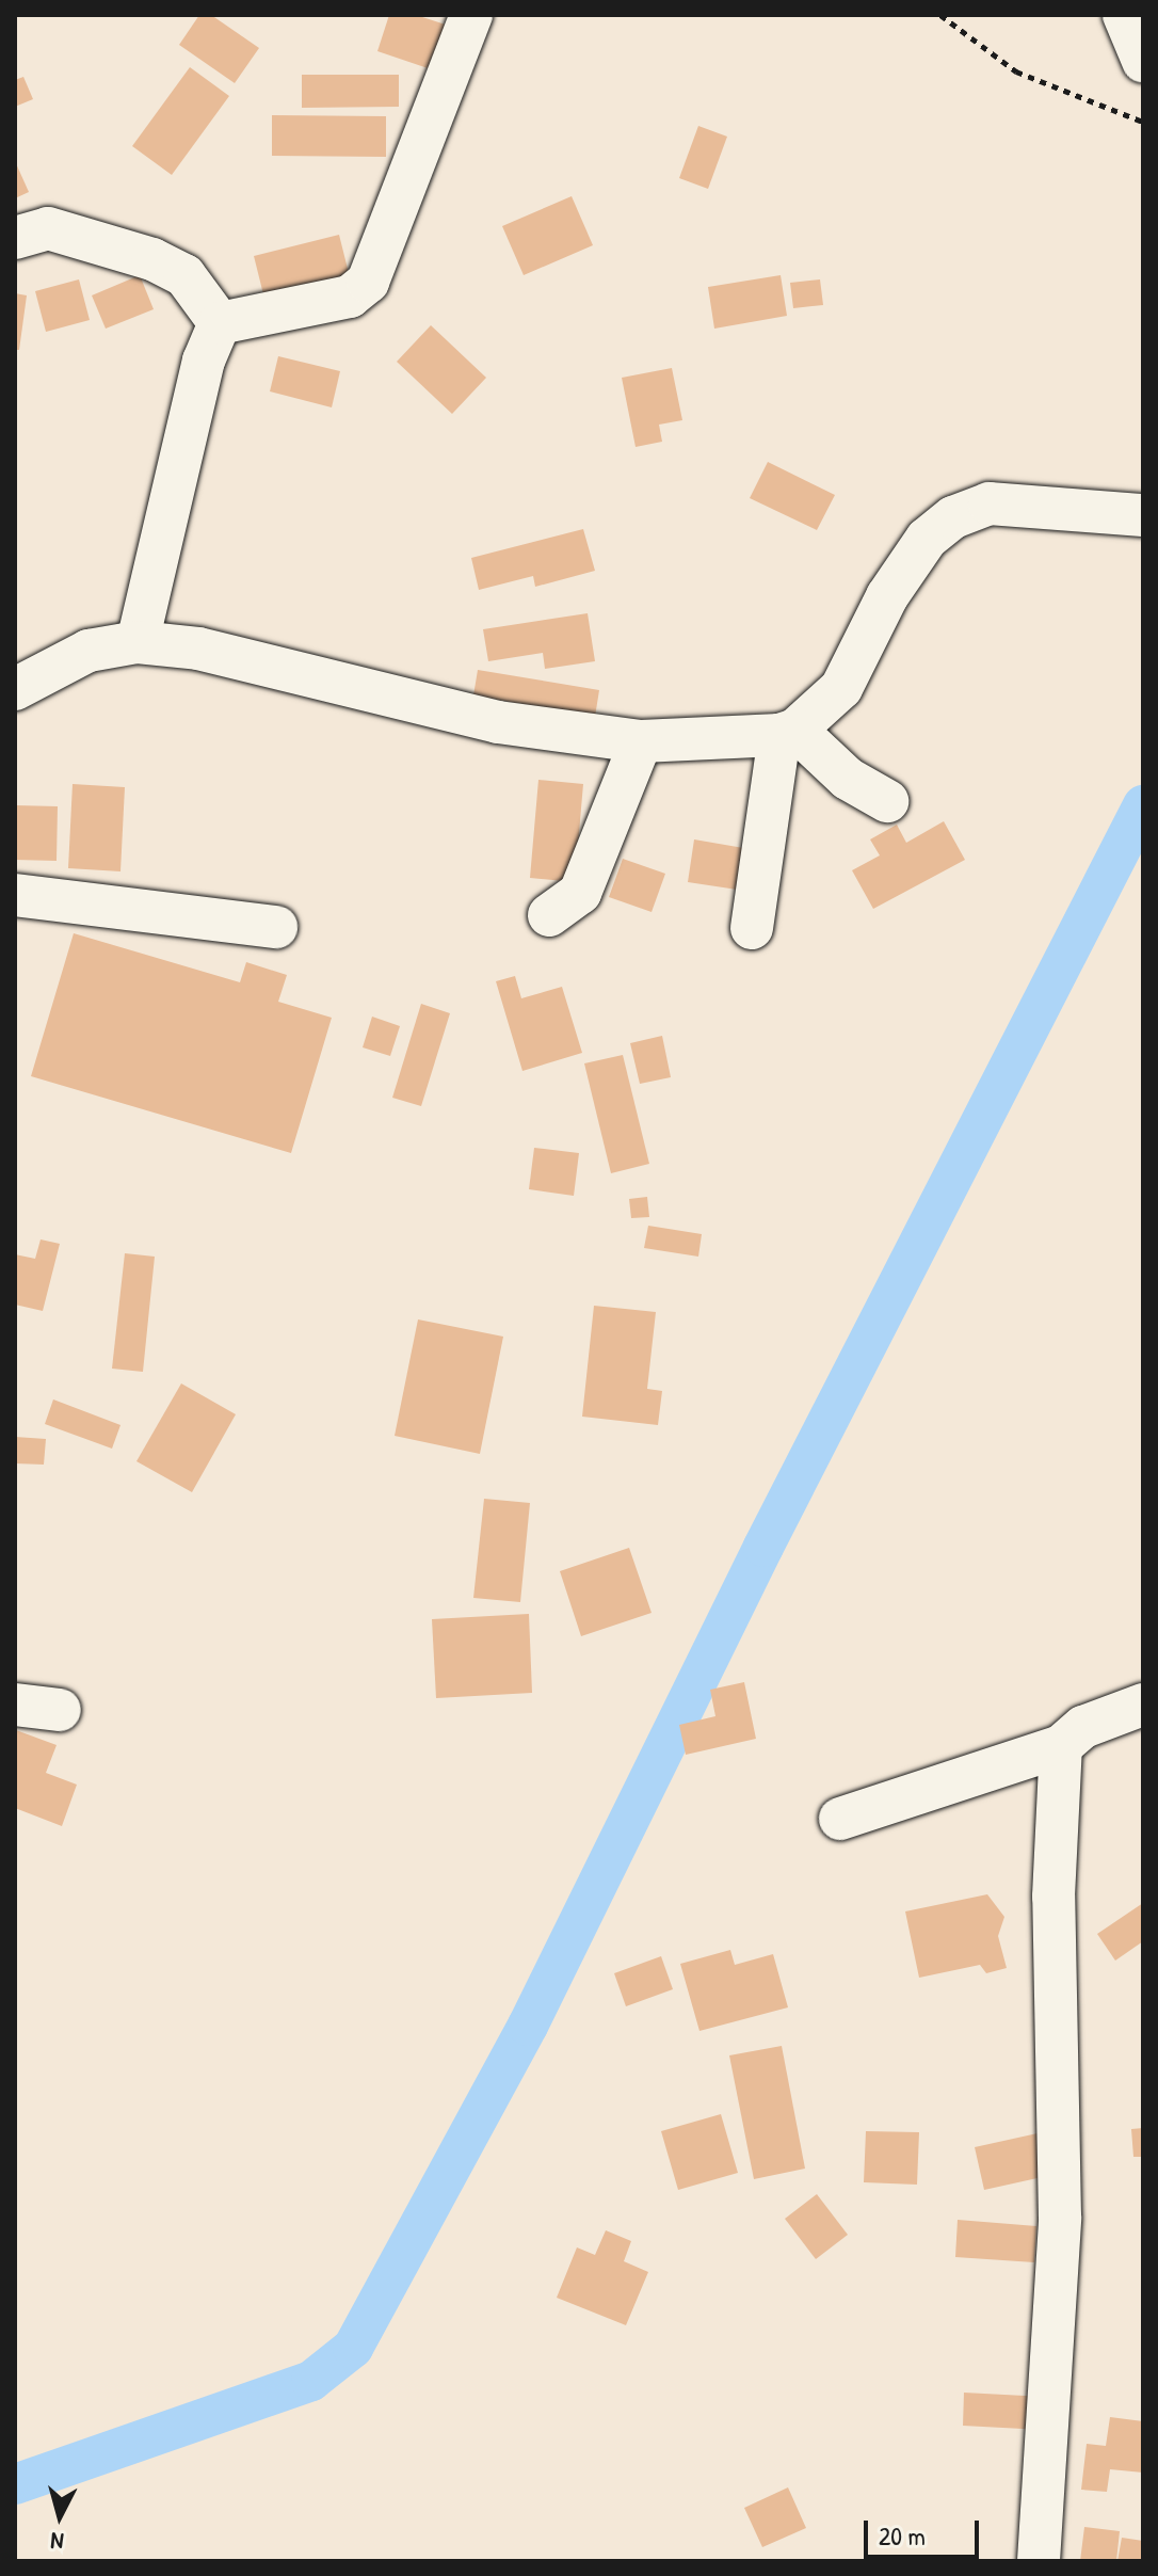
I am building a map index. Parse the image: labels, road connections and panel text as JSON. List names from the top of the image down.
{
  "scale_bar": "20 m",
  "north": "bottom"
}
